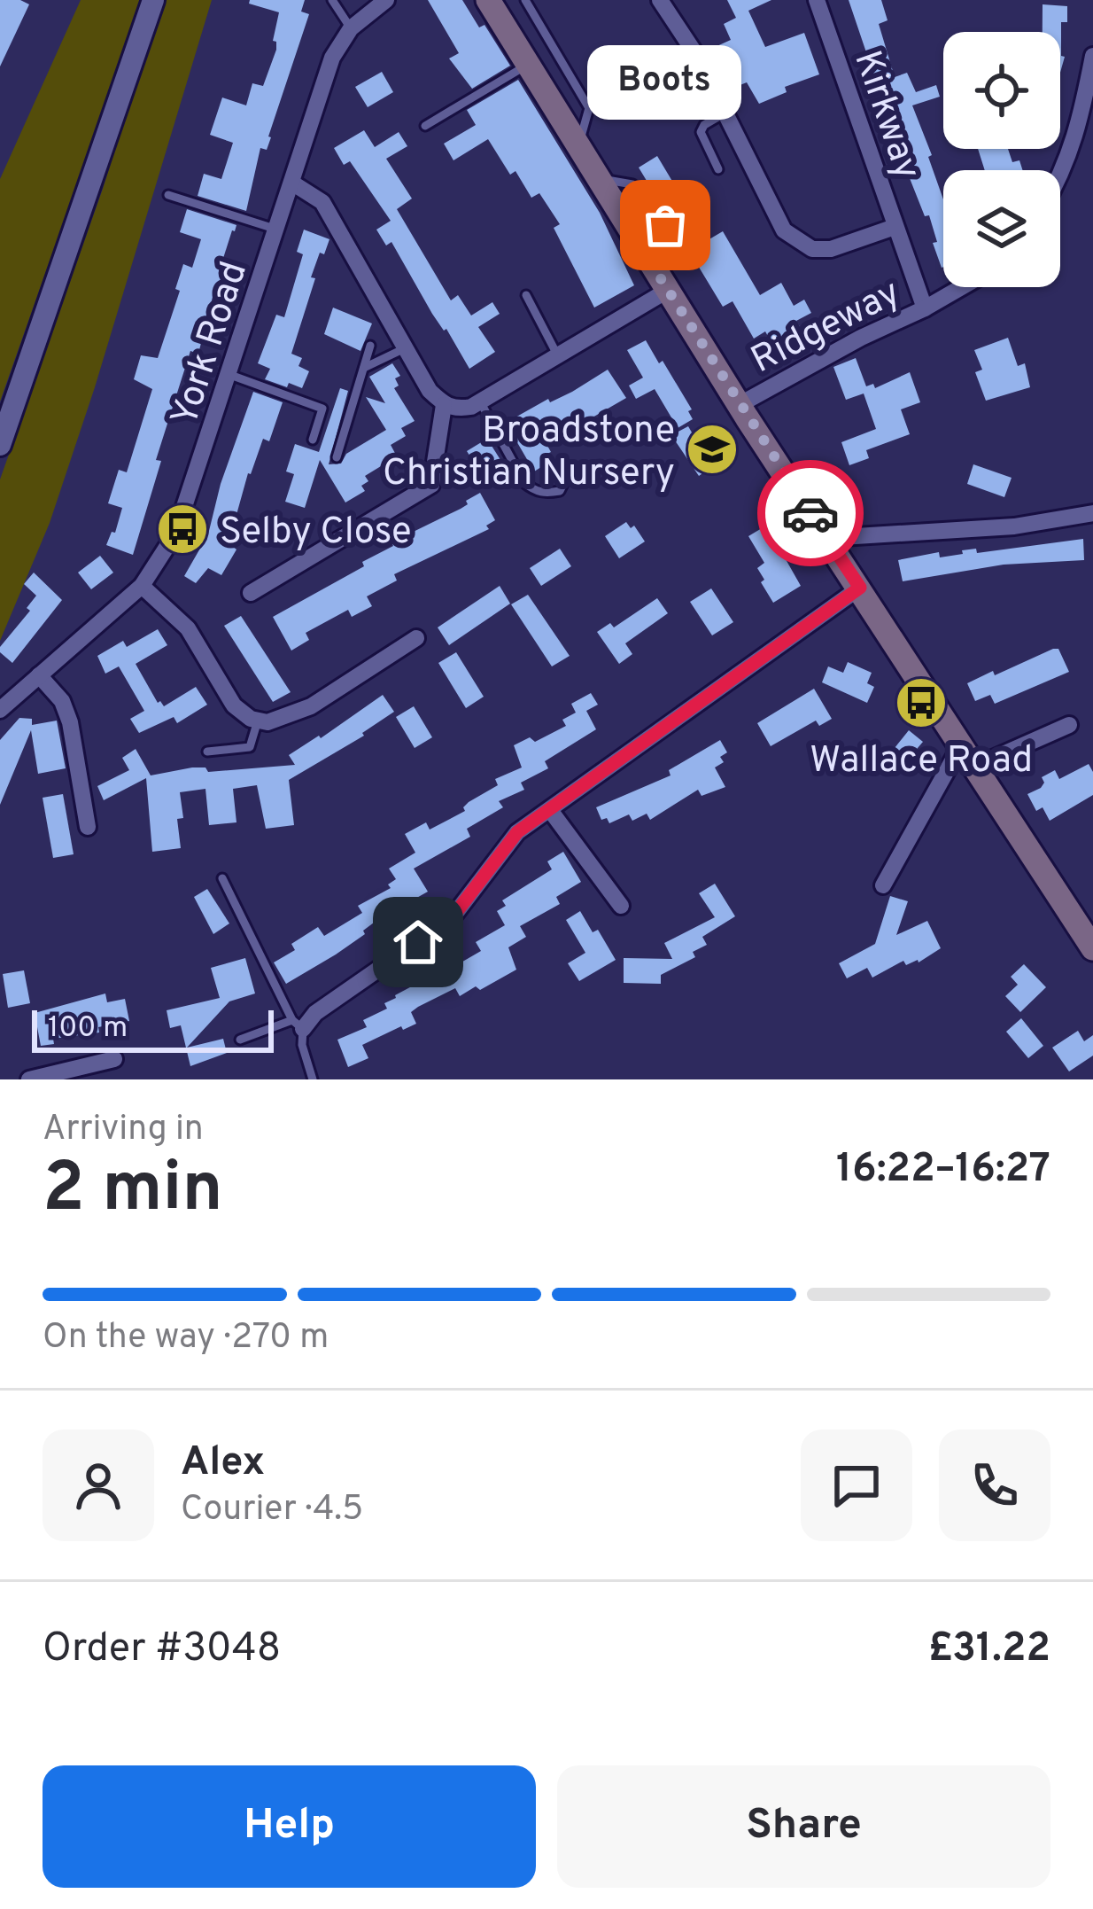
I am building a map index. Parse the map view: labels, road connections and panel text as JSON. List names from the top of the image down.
{
  "streets": {
    "street": ["Kirkway", "Ridgeway", "York Road"]
  },
  "crossings": [
    ["Kirkway", "Ridgeway"]
  ],
  "places": {
    "other": ["Boots"],
    "school or university": ["Broadstone Christian Nursery"],
    "bus stop": ["Selby Close", "Wallace Road"]
  },
  "scale_bar": "100 m",
  "page": {
    "bubble": "Boots",
    "scale": "100 m",
    "heading": ["2 min", "Arriving in", "16:22–16:27"],
    "panel": [
      "Alex",
      "Courier · 4.5",
      "Order #3048",
      "£31.22"
    ],
    "bar": "On the way · 270 m",
    "buttons": ["Help", "Share"]
  }
}
